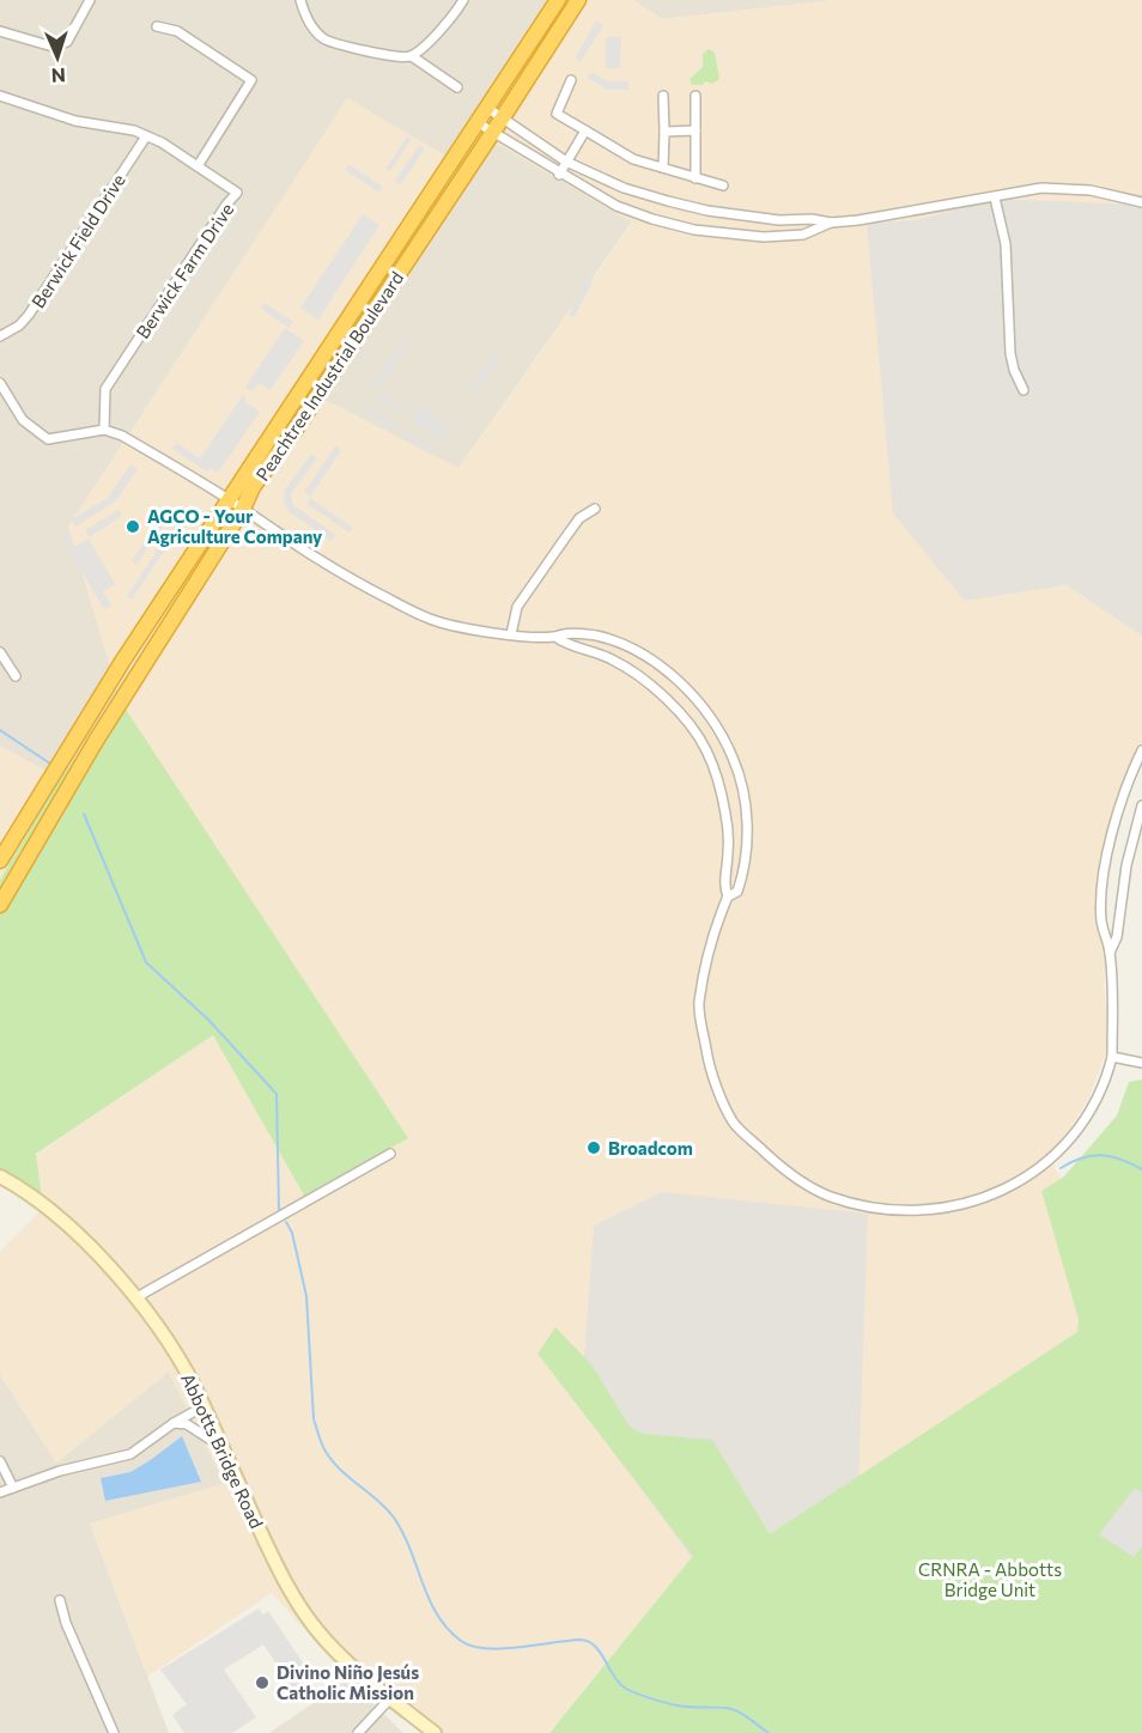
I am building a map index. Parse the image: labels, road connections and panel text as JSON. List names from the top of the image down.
{
  "streets": {
    "highway": ["Peachtree Industrial Boulevard"],
    "main road": ["Abbotts Bridge Road"],
    "street": ["Berwick Field Drive", "Berwick Farm Drive"]
  },
  "crossings": [
    ["Berwick Field Drive", "Berwick Farm Drive"]
  ],
  "parks": ["CRNRA - Abbotts Bridge Unit"],
  "places": ["AGCO - Your Agriculture Company", "Broadcom", "Divino Niño Jesús Catholic Mission"],
  "north": "bottom"
}
